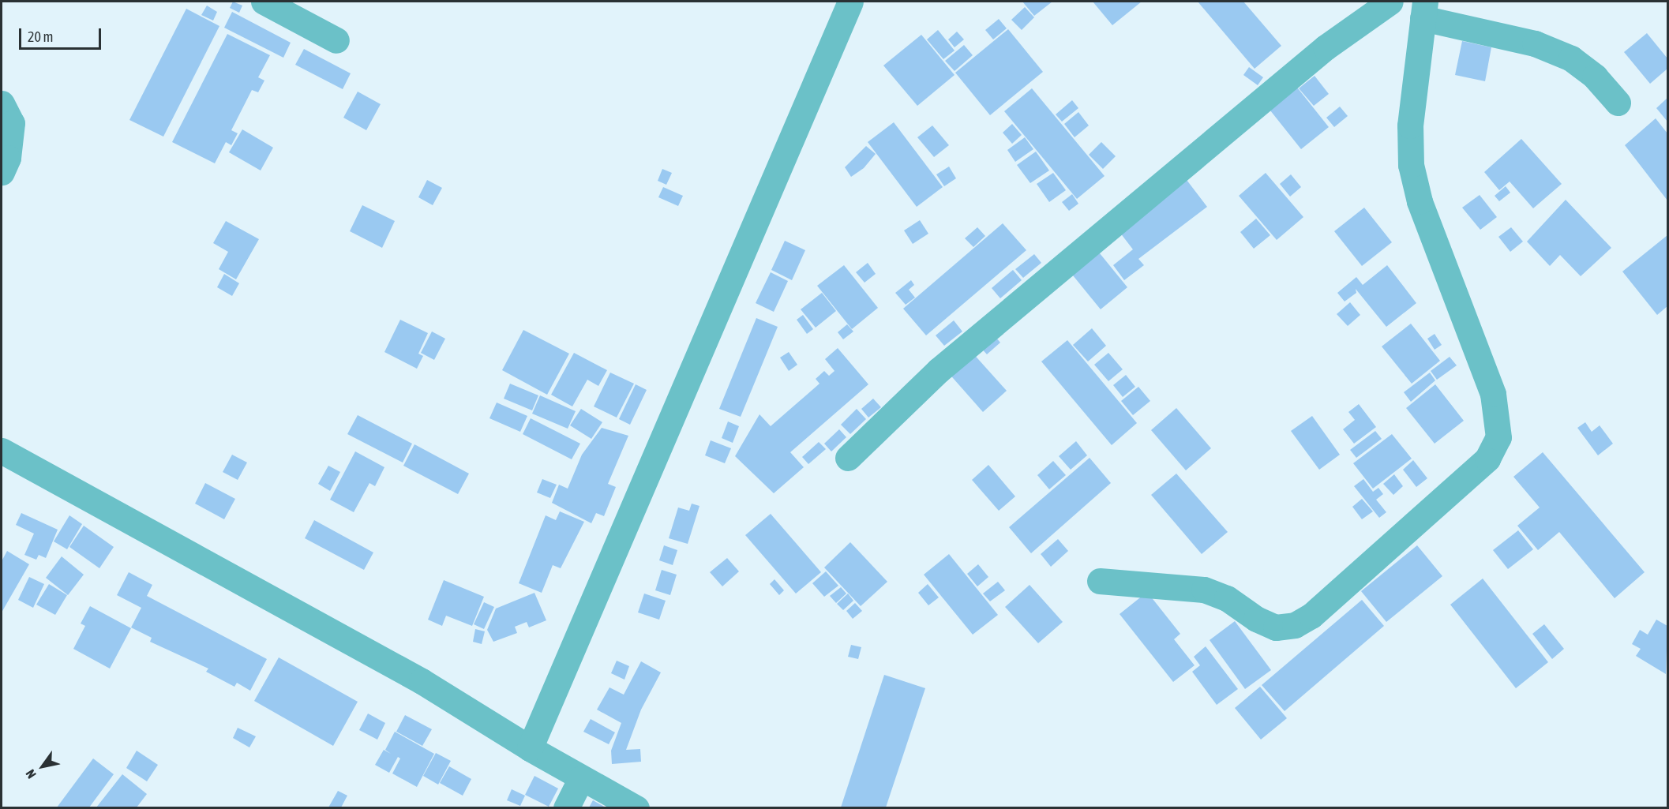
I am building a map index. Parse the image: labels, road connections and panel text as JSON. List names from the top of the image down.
{
  "scale_bar": "20 m",
  "north": "bottom left"
}
